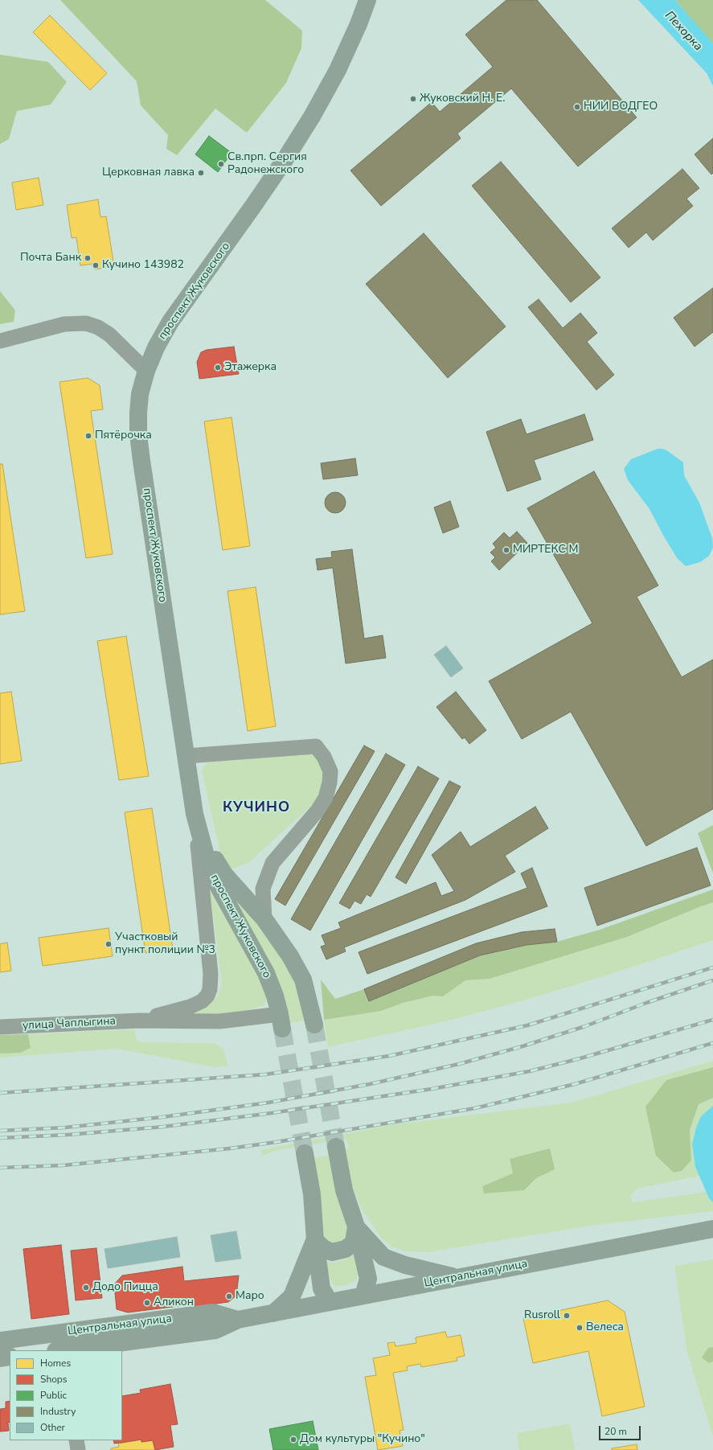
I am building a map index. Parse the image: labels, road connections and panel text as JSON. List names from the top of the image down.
{
  "streets": {
    "main road": ["проспект Жуковского", "Центральная улица"],
    "street": ["улица Чаплыгина"]
  },
  "crossings": [
    ["проспект Жуковского", "улица Чаплыгина"]
  ],
  "districts": ["КУЧИНО"],
  "water": ["Пехорка"],
  "places": [
    "Жуковский Н. Е.",
    "НИИ ВОДГЕО",
    "Св.прп. Сергия Радонежского",
    "Церковная лавка",
    "Почта Банк",
    "Кучино 143982",
    "Этажерка",
    "Пятёрочка",
    "МИРТЕКС М",
    "Участковый пункт полиции №3",
    "Додо Пицца",
    "Маро",
    "Аликон",
    "Rusroll",
    "Велеса",
    "Дом культуры \"Кучино\""
  ],
  "legend": [
    "Homes",
    "Shops",
    "Public",
    "Industry",
    "Other"
  ],
  "scale_bar": "20 m"
}
